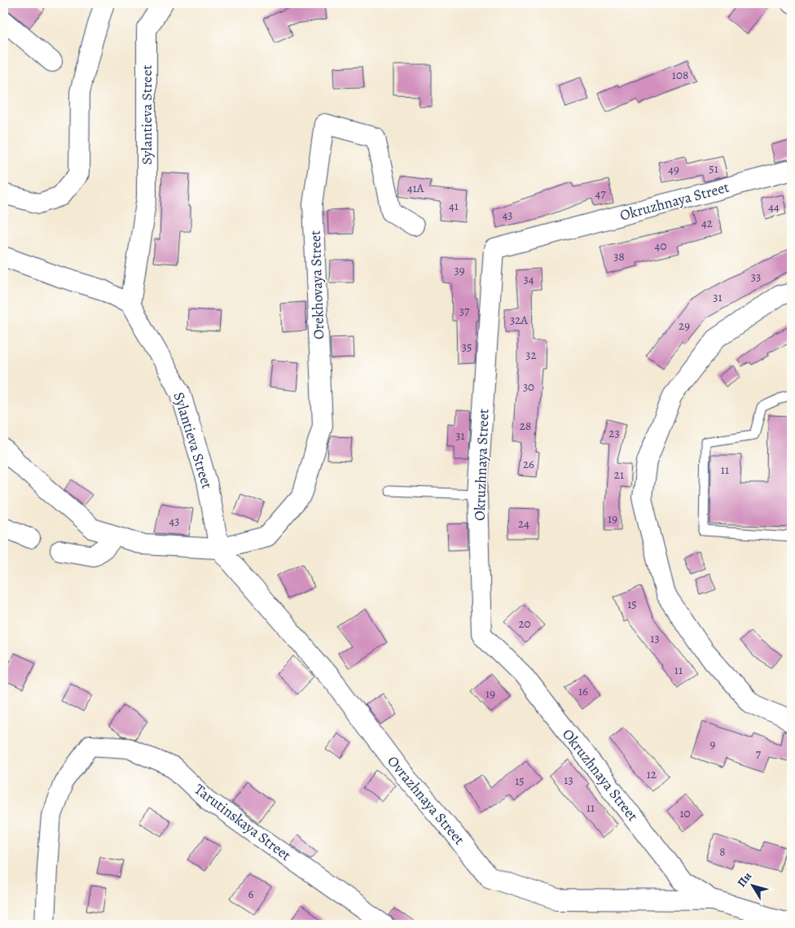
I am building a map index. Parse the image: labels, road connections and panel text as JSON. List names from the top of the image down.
{
  "streets": {
    "street": [
      "Sylantieva Street",
      "Okruzhnaya Street",
      "Orekhovaya Street",
      "Ovrazhnaya Street",
      "Tarutinskaya Street"
    ]
  },
  "crossings": [
    ["Sylantieva Street", "Orekhovaya Street"],
    ["Sylantieva Street", "Ovrazhnaya Street"],
    ["Okruzhnaya Street", "Ovrazhnaya Street"],
    ["Orekhovaya Street", "Ovrazhnaya Street"]
  ],
  "house_numbers": [
    "108",
    "51",
    "49",
    "41А",
    "47",
    "41",
    "44",
    "43",
    "42",
    "40",
    "38",
    "39",
    "33",
    "34",
    "31",
    "37",
    "32А",
    "29",
    "35",
    "32",
    "30",
    "28",
    "23",
    "31",
    "26",
    "11",
    "21",
    "19",
    "43",
    "24",
    "15",
    "20",
    "13",
    "11",
    "16",
    "19",
    "9",
    "7",
    "12",
    "13",
    "15",
    "11",
    "10",
    "8",
    "6"
  ],
  "north": "top left"
}
